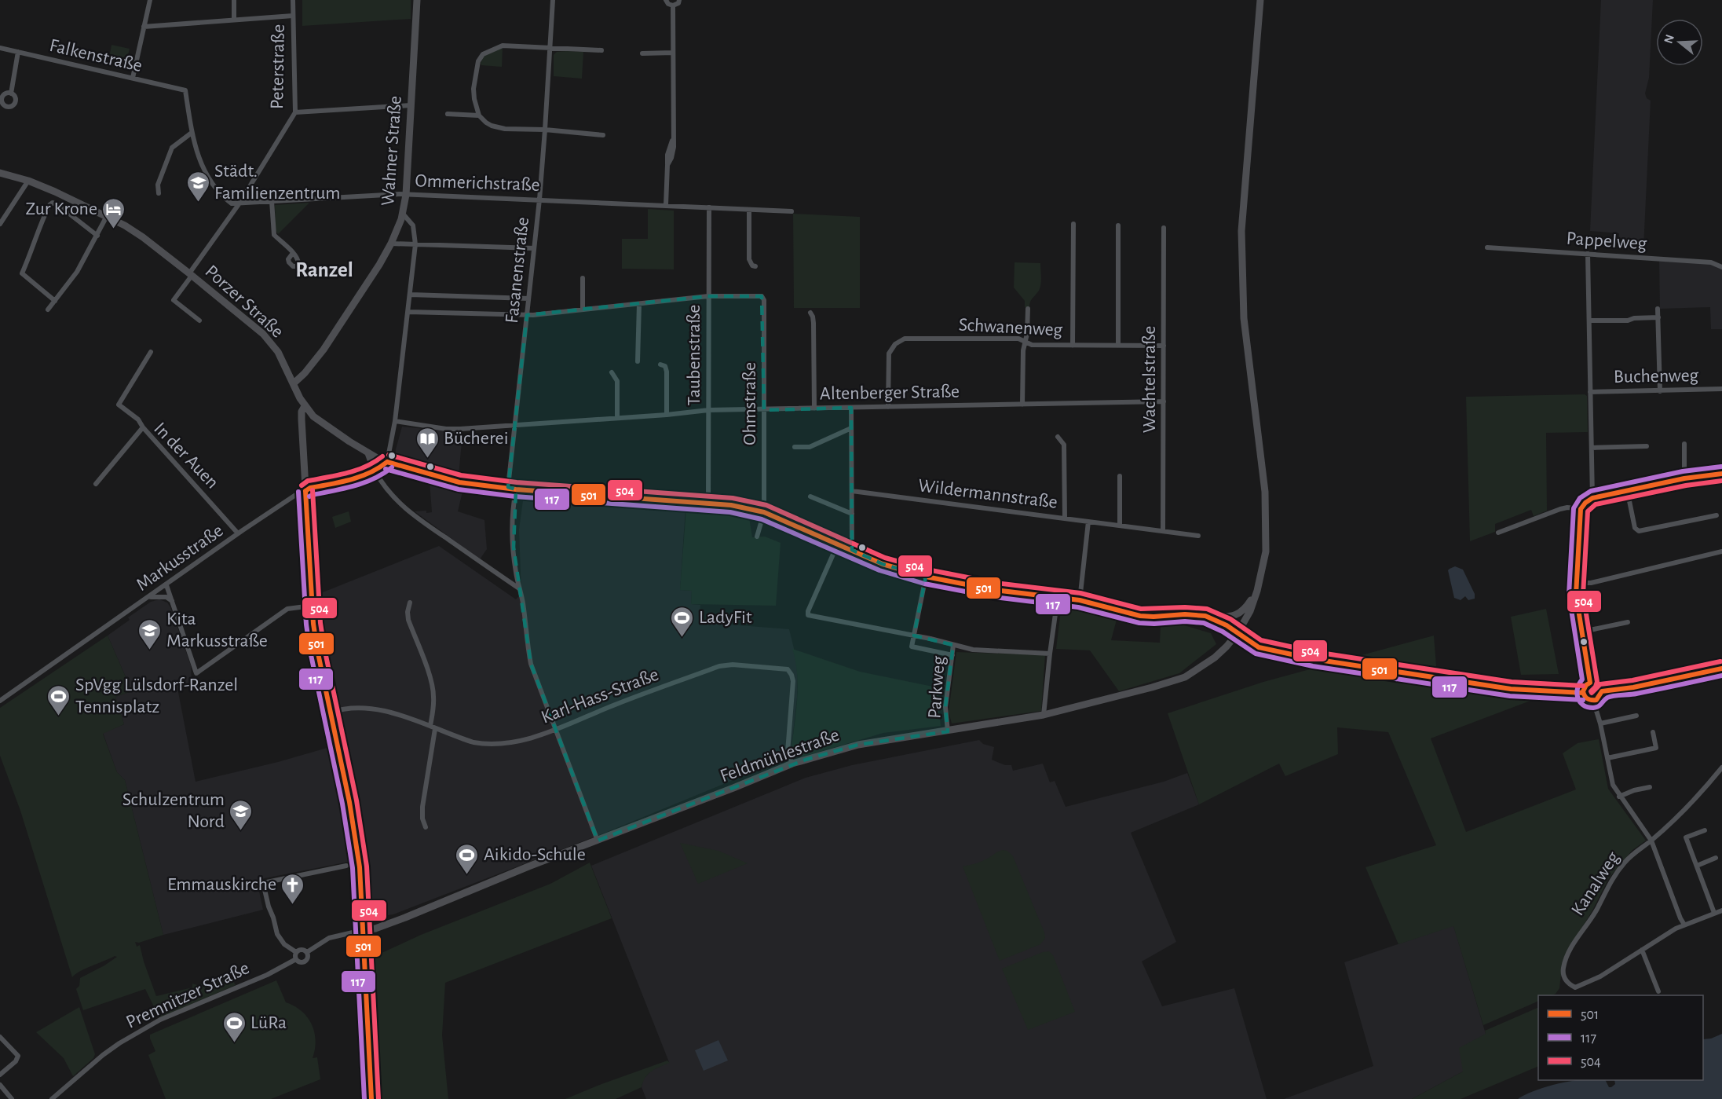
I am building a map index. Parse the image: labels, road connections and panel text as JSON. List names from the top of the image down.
{
  "streets": {
    "street": [
      "Falkenstraße",
      "Peterstraße",
      "Wahner Straße",
      "Ommerichstraße",
      "Pappelweg",
      "Fasanenstraße",
      "Porzer Straße",
      "Schwanenweg",
      "Taubenstraße",
      "Buchenweg",
      "Wachtelstraße",
      "Altenberger Straße",
      "Ohmstraße",
      "In der Auen",
      "Wildermannstraße",
      "Markusstraße",
      "Parkweg",
      "Karl-Hass-Straße",
      "Feldmühlestraße",
      "Kanalweg",
      "Premnitzer Straße"
    ]
  },
  "crossings": [
    ["Peterstraße", "Ommerichstraße"],
    ["Peterstraße", "Porzer Straße"],
    ["Wahner Straße", "Ommerichstraße"],
    ["Wahner Straße", "Porzer Straße"],
    ["Ommerichstraße", "Fasanenstraße"],
    ["Ommerichstraße", "Taubenstraße"],
    ["Fasanenstraße", "Porzer Straße"],
    ["Fasanenstraße", "Altenberger Straße"],
    ["Porzer Straße", "Taubenstraße"],
    ["Porzer Straße", "Ohmstraße"],
    ["Porzer Straße", "Markusstraße"],
    ["Porzer Straße", "Feldmühlestraße"],
    ["Schwanenweg", "Wachtelstraße"],
    ["Schwanenweg", "Altenberger Straße"],
    ["Taubenstraße", "Altenberger Straße"],
    ["Taubenstraße", "Ohmstraße"],
    ["Wachtelstraße", "Altenberger Straße"],
    ["Wachtelstraße", "Wildermannstraße"],
    ["Altenberger Straße", "Ohmstraße"],
    ["In der Auen", "Markusstraße"],
    ["Parkweg", "Feldmühlestraße"],
    ["Karl-Hass-Straße", "Feldmühlestraße"],
    ["Feldmühlestraße", "Premnitzer Straße"]
  ],
  "districts": ["Ranzel"],
  "places": {
    "school or university": ["Städt. Familienzentrum", "Kita Markusstraße", "Schulzentrum Nord"],
    "hotel": ["Zur Krone"],
    "library": ["Bücherei"],
    "sports": [
      "LadyFit",
      "SpVgg Lülsdorf-Ranzel Tennisplatz",
      "Aikido-Schule",
      "LüRa"
    ],
    "church": ["Emmauskirche"]
  },
  "lines": ["transit line 504", "transit line 501", "transit line 117"],
  "legend": ["501", "117", "504"],
  "north": "left"
}
